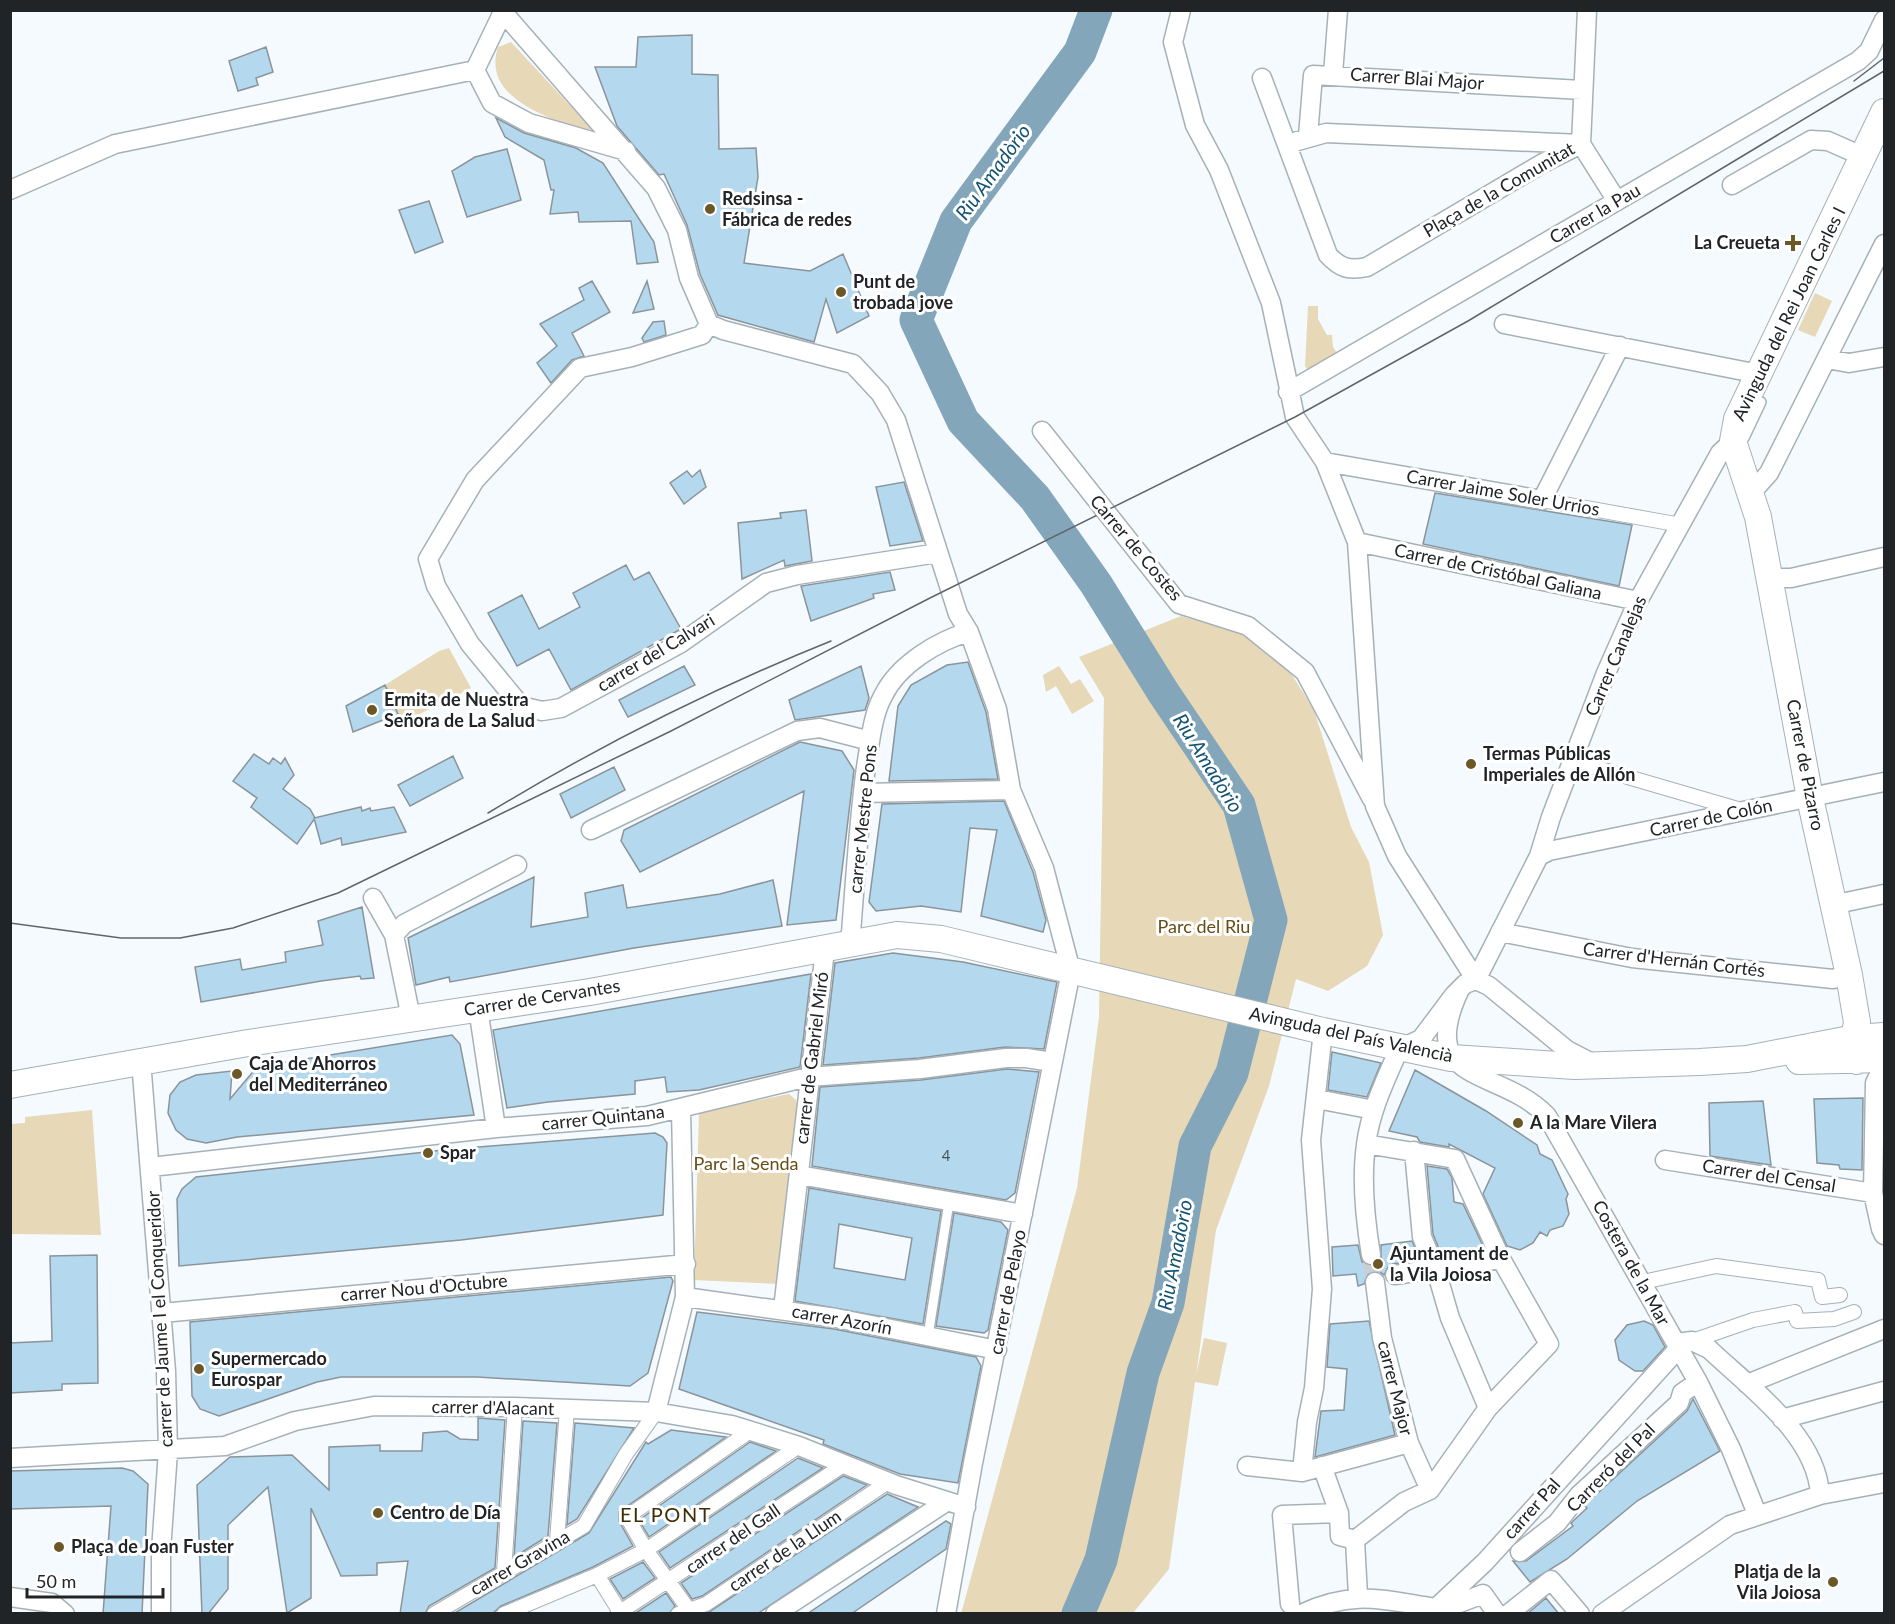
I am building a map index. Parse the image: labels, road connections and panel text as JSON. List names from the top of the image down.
{
  "streets": {
    "main road": [
      "Avinguda del Rei Joan Carles I",
      "Carrer de Pizarro",
      "Carrer de Cervantes",
      "Avinguda del País Valencià"
    ],
    "street": [
      "Carrer Blai Major",
      "Plaça de la Comunitat",
      "Carrer la Pau",
      "Carrer Jaime Soler Urrios",
      "Carrer de Costes",
      "Carrer de Cristóbal Galiana",
      "carrer del Calvari",
      "Carrer Canalejas",
      "Carrer de Colón",
      "carrer Mestre Pons",
      "Carrer d'Hernán Cortés",
      "carrer de Gabriel Miró",
      "carrer Quintana",
      "Carrer del Censal",
      "Costera de la Mar",
      "carrer Nou d'Octubre",
      "carrer de Pelayo",
      "carrer de Jaume I el Conqueridor",
      "carrer Azorín",
      "carrer Major",
      "carrer d'Alacant",
      "Carreró del Pal",
      "carrer Pal",
      "carrer del Gall",
      "carrer de la Llum",
      "carrer Gravina"
    ]
  },
  "crossings": [
    ["Carrer Blai Major", "Plaça de la Comunitat"],
    ["Avinguda del Rei Joan Carles I", "Carrer Canalejas"],
    ["Carrer Jaime Soler Urrios", "Carrer Canalejas"],
    ["Carrer de Cristóbal Galiana", "Carrer Canalejas"],
    ["Carrer Canalejas", "Carrer de Colón"],
    ["Carrer Canalejas", "Carrer d'Hernán Cortés"],
    ["Carrer de Pizarro", "Carrer de Colón"],
    ["Carrer de Pizarro", "Carrer d'Hernán Cortés"],
    ["Carrer de Pizarro", "Avinguda del País Valencià"],
    ["carrer Mestre Pons", "Carrer de Cervantes"],
    ["Carrer de Cervantes", "Avinguda del País Valencià"],
    ["Carrer de Cervantes", "carrer de Gabriel Miró"],
    ["Carrer de Cervantes", "carrer de Pelayo"],
    ["Carrer de Cervantes", "carrer de Jaume I el Conqueridor"],
    ["Avinguda del País Valencià", "Costera de la Mar"],
    ["Avinguda del País Valencià", "carrer de Pelayo"],
    ["carrer de Gabriel Miró", "carrer Quintana"],
    ["carrer de Gabriel Miró", "carrer Azorín"],
    ["carrer Quintana", "carrer Nou d'Octubre"],
    ["carrer Quintana", "carrer de Pelayo"],
    ["carrer Quintana", "carrer de Jaume I el Conqueridor"],
    ["carrer Quintana", "carrer Azorín"],
    ["carrer Quintana", "carrer d'Alacant"],
    ["carrer Quintana", "carrer Gravina"],
    ["Costera de la Mar", "Carreró del Pal"],
    ["Costera de la Mar", "carrer Pal"],
    ["carrer Nou d'Octubre", "carrer de Jaume I el Conqueridor"],
    ["carrer de Pelayo", "carrer Azorín"],
    ["carrer de Pelayo", "carrer d'Alacant"],
    ["carrer de Jaume I el Conqueridor", "carrer d'Alacant"],
    ["carrer d'Alacant", "carrer del Gall"],
    ["carrer d'Alacant", "carrer de la Llum"],
    ["carrer d'Alacant", "carrer Gravina"]
  ],
  "districts": ["EL PONT"],
  "water": ["Riu Amadòrio"],
  "parks": ["Parc del Riu", "Parc la Senda"],
  "places": {
    "other": [
      "Redsinsa - Fábrica de redes",
      "Punt de trobada jove",
      "Ermita de Nuestra Señora de La Salud",
      "Termas Públicas Imperiales de Allón",
      "Caja de Ahorros del Mediterráneo",
      "A la Mare Vilera",
      "Spar",
      "Ajuntament de la Vila Joiosa",
      "Supermercado Eurospar",
      "Centro de Día",
      "Plaça de Joan Fuster",
      "Platja de la Vila Joiosa"
    ],
    "health": ["La Creueta"]
  },
  "house_numbers": ["4"],
  "scale_bar": "50 m"
}
